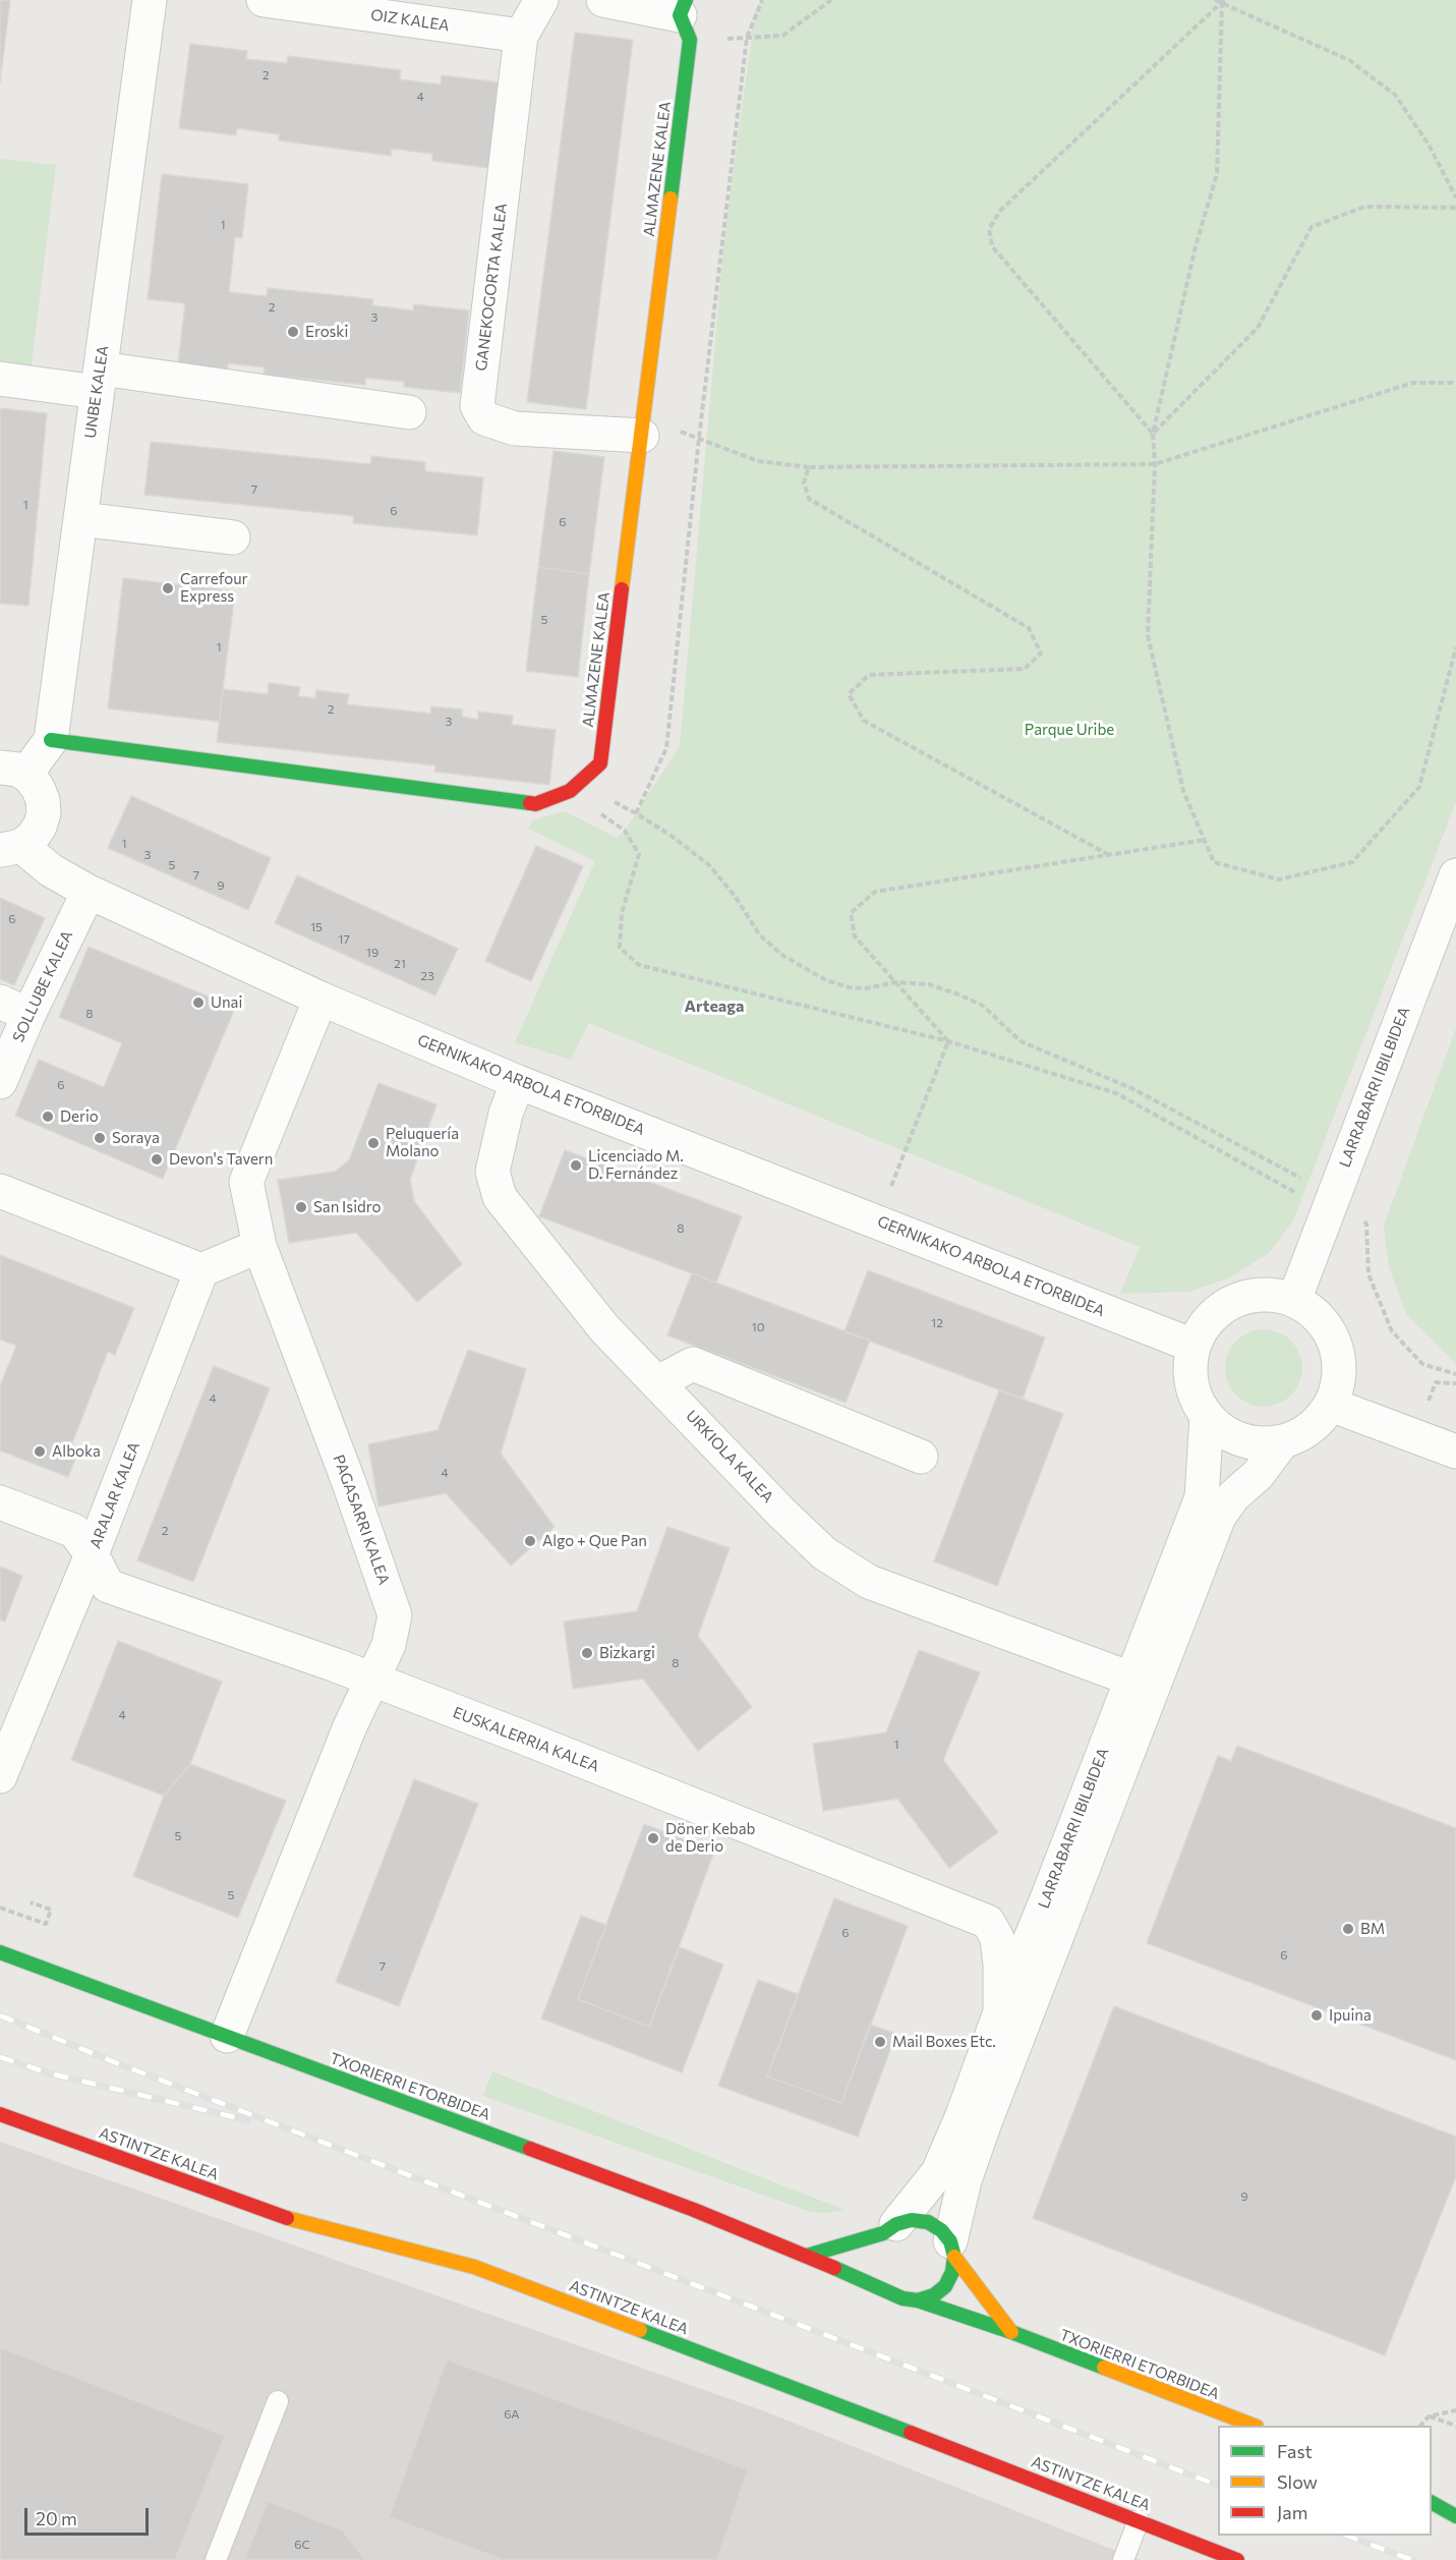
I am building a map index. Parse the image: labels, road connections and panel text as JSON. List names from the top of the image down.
{
  "streets": {
    "street": [
      "OIZ KALEA",
      "ALMAZENE KALEA",
      "GANEKOGORTA KALEA",
      "UNBE KALEA",
      "SOLLUBE KALEA",
      "GERNIKAKO ARBOLA ETORBIDEA",
      "LARRABARRI IBILBIDEA",
      "URKIOLA KALEA",
      "ARALAR KALEA",
      "PAGASARRI KALEA",
      "EUSKALERRIA KALEA",
      "TXORIERRI ETORBIDEA",
      "ASTINTZE KALEA"
    ]
  },
  "crossings": [
    ["OIZ KALEA", "GANEKOGORTA KALEA"],
    ["ALMAZENE KALEA", "GANEKOGORTA KALEA"],
    ["ALMAZENE KALEA", "UNBE KALEA"],
    ["UNBE KALEA", "GERNIKAKO ARBOLA ETORBIDEA"],
    ["SOLLUBE KALEA", "GERNIKAKO ARBOLA ETORBIDEA"],
    ["GERNIKAKO ARBOLA ETORBIDEA", "LARRABARRI IBILBIDEA"],
    ["GERNIKAKO ARBOLA ETORBIDEA", "URKIOLA KALEA"],
    ["GERNIKAKO ARBOLA ETORBIDEA", "PAGASARRI KALEA"],
    ["LARRABARRI IBILBIDEA", "URKIOLA KALEA"],
    ["LARRABARRI IBILBIDEA", "EUSKALERRIA KALEA"],
    ["ARALAR KALEA", "EUSKALERRIA KALEA"],
    ["PAGASARRI KALEA", "EUSKALERRIA KALEA"],
    ["PAGASARRI KALEA", "TXORIERRI ETORBIDEA"]
  ],
  "districts": ["Arteaga"],
  "parks": ["Parque Uribe"],
  "places": [
    "Eroski",
    "Carrefour Express",
    "Unai",
    "Derio",
    "Soraya",
    "Peluquería Molano",
    "Devon's Tavern",
    "Licenciado M. D. Fernández",
    "San Isidro",
    "Alboka",
    "Algo + Que Pan",
    "Bizkargi",
    "Döner Kebab de Derio",
    "BM",
    "Ipuina",
    "Mail Boxes Etc."
  ],
  "house_numbers": [
    "2",
    "4",
    "1",
    "2",
    "3",
    "7",
    "1",
    "6",
    "6",
    "5",
    "1",
    "2",
    "3",
    "1",
    "3",
    "5",
    "7",
    "9",
    "6",
    "15",
    "17",
    "19",
    "21",
    "23",
    "8",
    "6",
    "8",
    "12",
    "10",
    "4",
    "4",
    "2",
    "8",
    "4",
    "1",
    "5",
    "5",
    "6",
    "6",
    "7",
    "9",
    "6A",
    "6C"
  ],
  "legend": ["Fast", "Slow", "Jam"],
  "scale_bar": "20 m"
}
